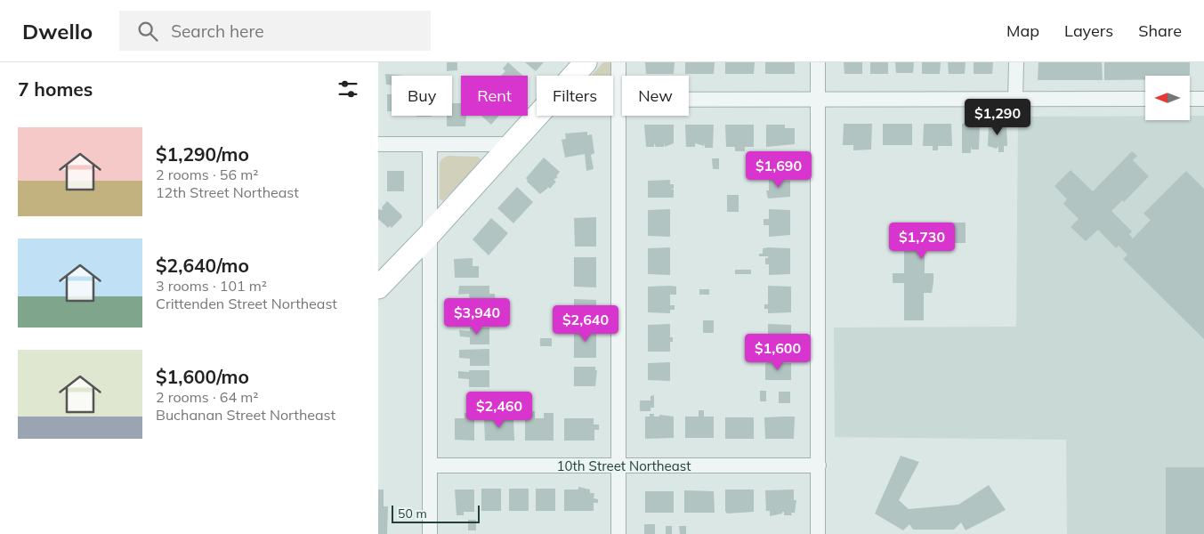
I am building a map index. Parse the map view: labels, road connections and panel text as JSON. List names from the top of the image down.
{
  "streets": {
    "street": ["10th Street Northeast"]
  },
  "scale_bar": "50 m",
  "north": "left",
  "page": {
    "header": "Dwello",
    "search": "Search here",
    "nav": ["Map", "Layers", "Share"],
    "heading": "7 homes",
    "chip": [
      "Buy",
      "Rent",
      "Filters",
      "New"
    ],
    "price": [
      "$1,290",
      "$1,690",
      "$1,730",
      "$3,940",
      "$2,640",
      "$1,600",
      "$2,460"
    ],
    "list": [
      {
        "name": "$1,290/mo",
        "note": "2 rooms · 56 m² · 12th Street Northeast"
      },
      {
        "name": "$2,640/mo",
        "note": "3 rooms · 101 m² · Crittenden Street Northeast"
      },
      {
        "name": "$1,600/mo",
        "note": "2 rooms · 64 m² · Buchanan Street Northeast"
      }
    ],
    "scale": "50 m"
  }
}
